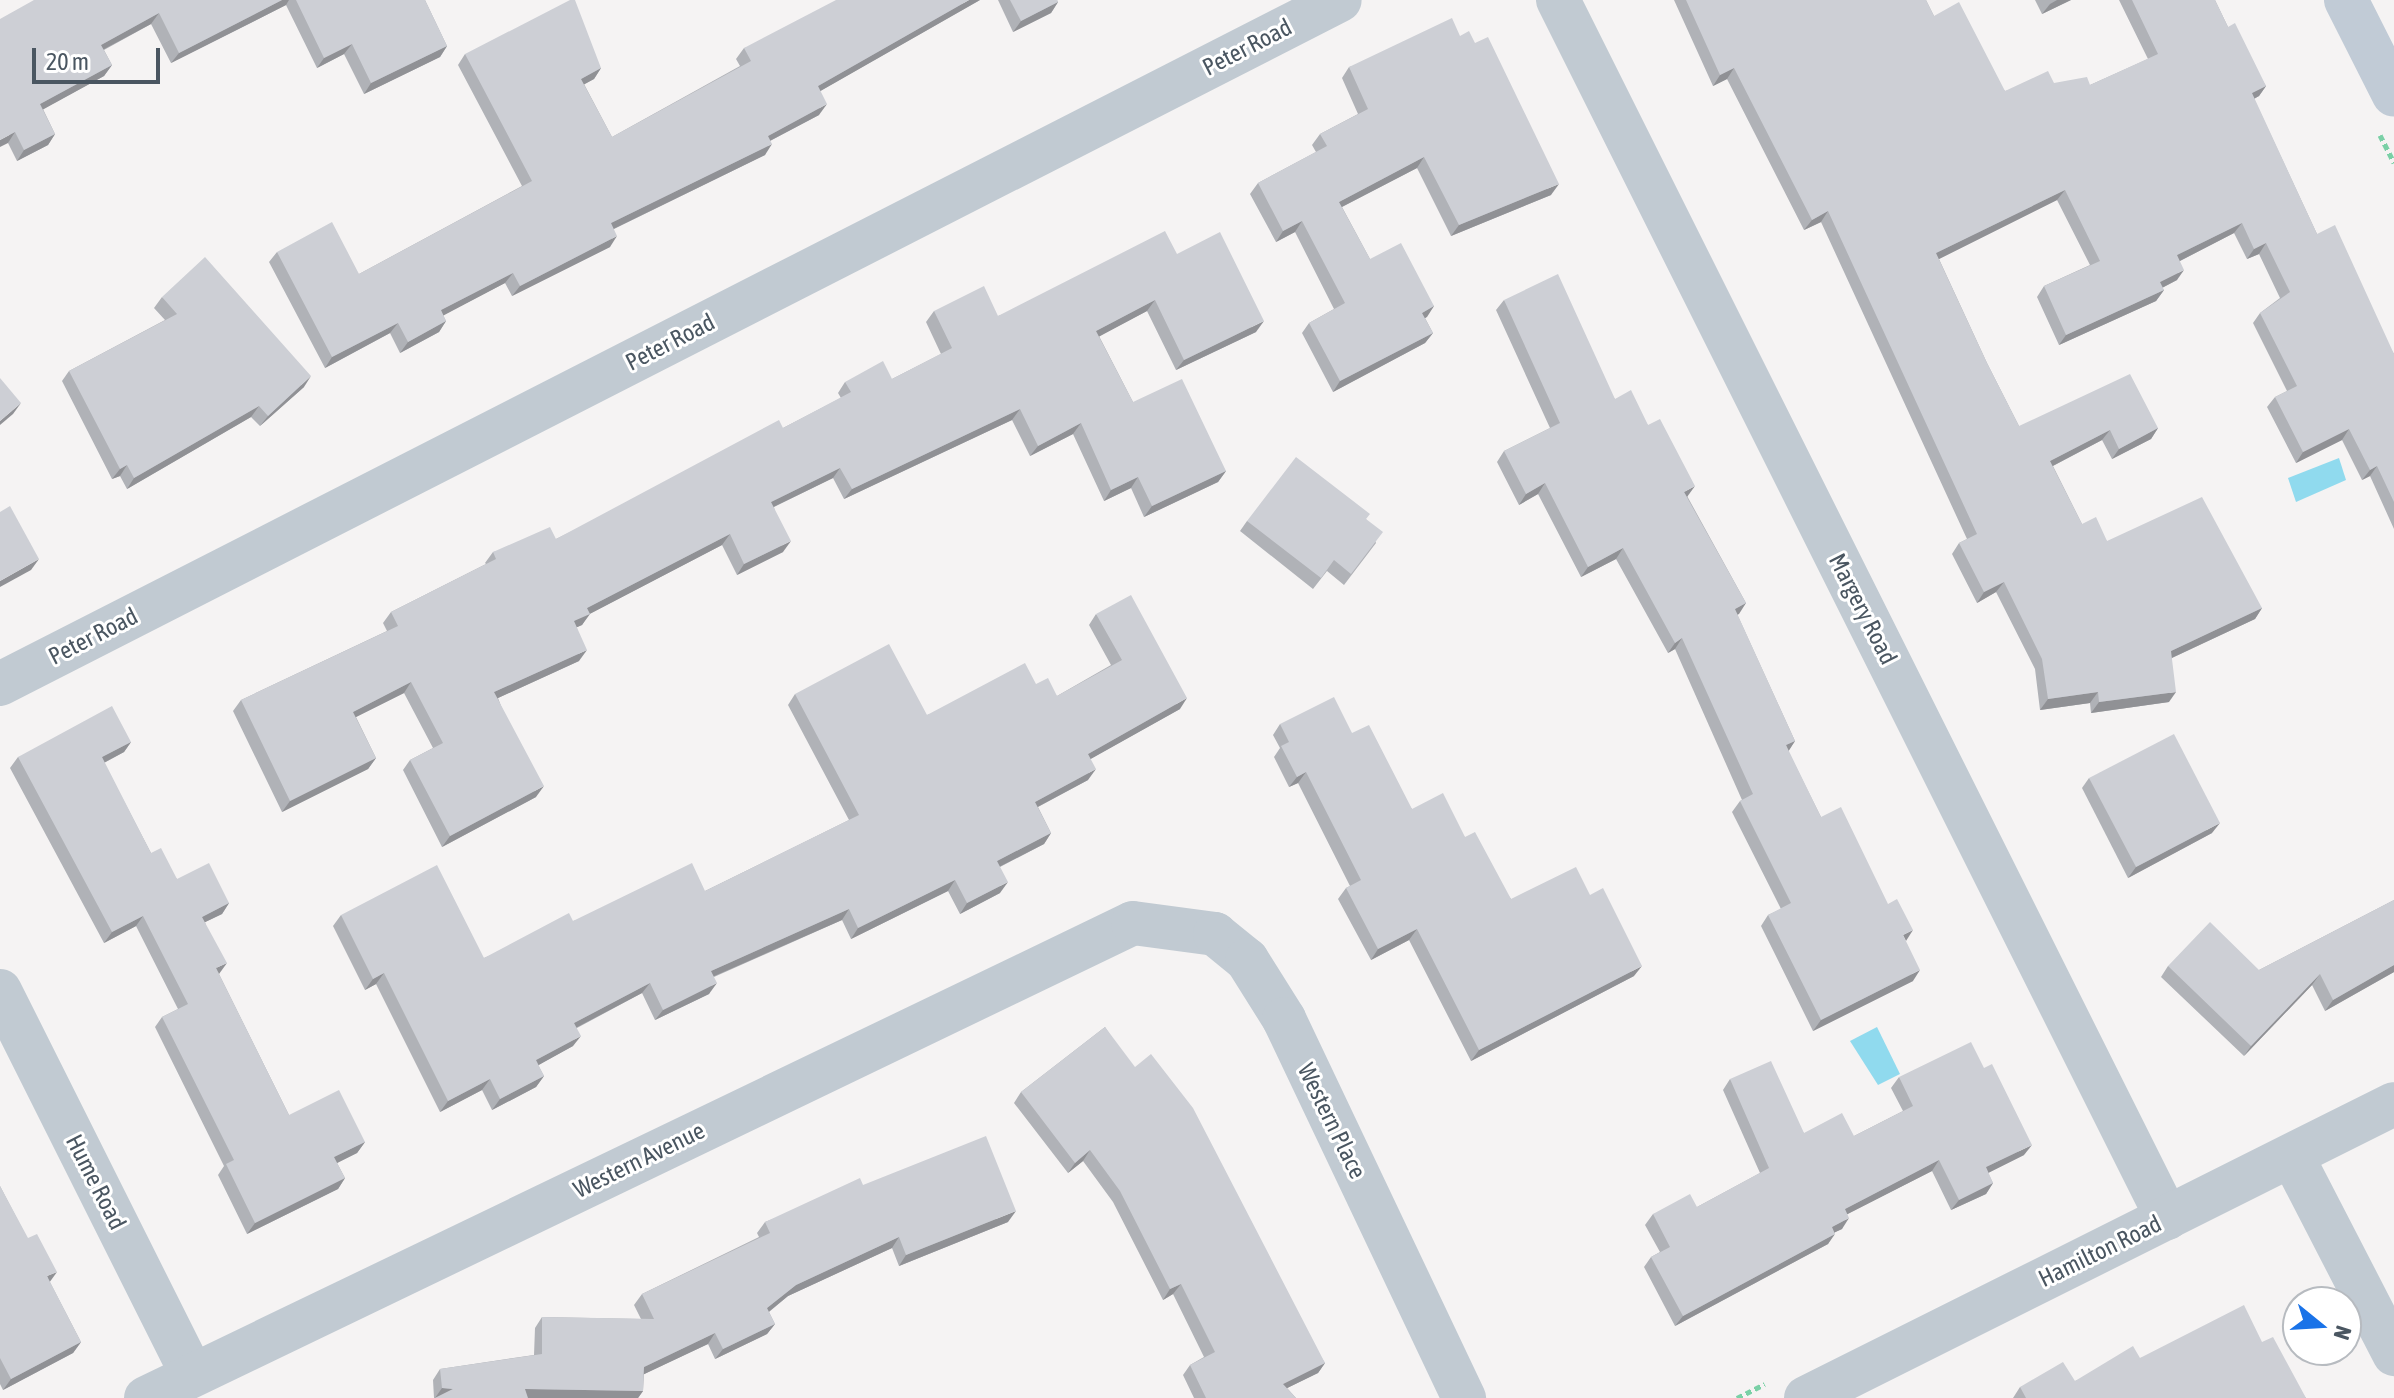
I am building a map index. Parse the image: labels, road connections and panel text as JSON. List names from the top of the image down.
{
  "streets": {
    "street": [
      "Peter Road",
      "Margery Road",
      "Western Place",
      "Western Avenue",
      "Hume Road",
      "Hamilton Road"
    ]
  },
  "crossings": [
    ["Margery Road", "Hamilton Road"],
    ["Western Place", "Western Avenue"],
    ["Western Avenue", "Hume Road"]
  ],
  "scale_bar": "20 m",
  "north": "right"
}
